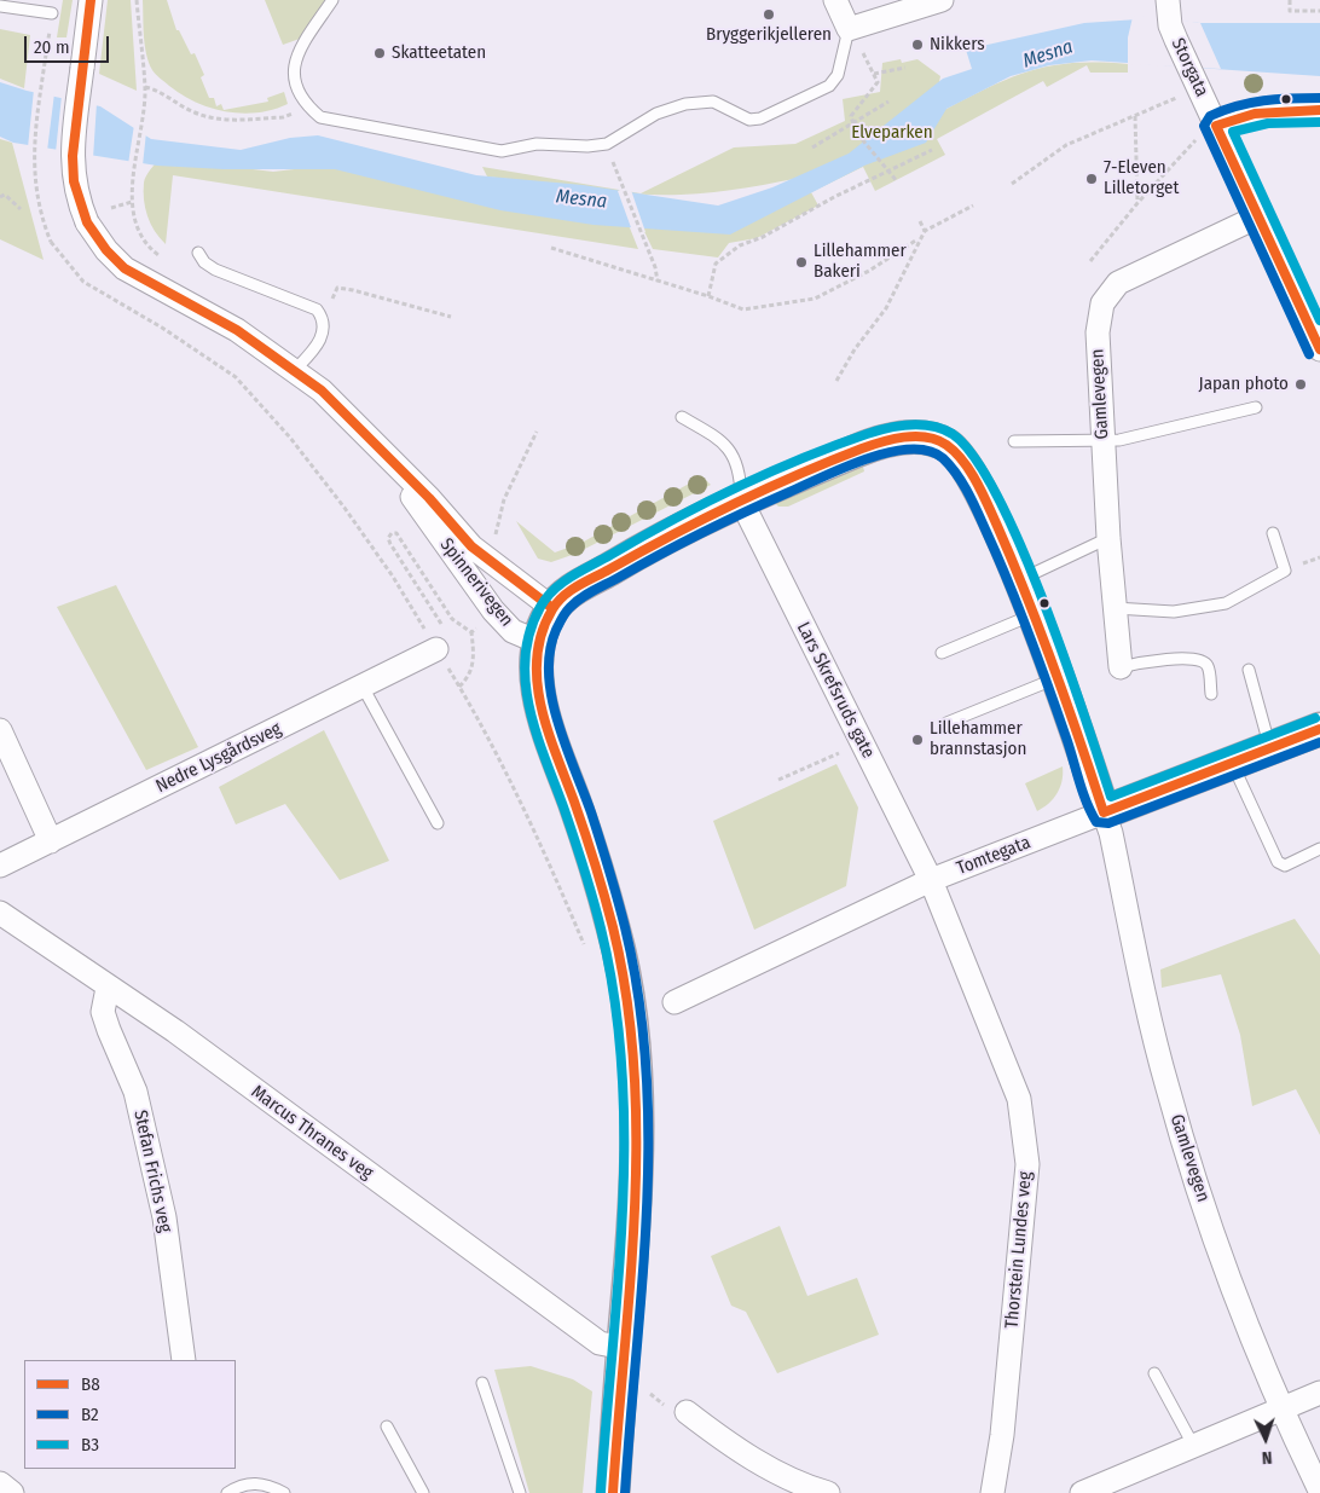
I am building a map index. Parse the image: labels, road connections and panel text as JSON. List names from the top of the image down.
{
  "streets": {
    "main road": ["Tomtegata"],
    "street": [
      "Storgata",
      "Gamlevegen",
      "Spinnerivegen",
      "Lars Skrefsruds gate",
      "Nedre Lysgårdsveg",
      "Marcus Thranes veg",
      "Stefan Frichs veg",
      "Thorstein Lundes veg"
    ]
  },
  "crossings": [
    ["Storgata", "Gamlevegen"],
    ["Gamlevegen", "Tomtegata"],
    ["Lars Skrefsruds gate", "Tomtegata"],
    ["Lars Skrefsruds gate", "Thorstein Lundes veg"],
    ["Tomtegata", "Thorstein Lundes veg"],
    ["Marcus Thranes veg", "Stefan Frichs veg"]
  ],
  "water": ["Mesna"],
  "parks": ["Elveparken"],
  "places": [
    "Bryggerikjelleren",
    "Nikkers",
    "Skatteetaten",
    "7-Eleven Lilletorget",
    "Lillehammer Bakeri",
    "Japan photo",
    "Lillehammer brannstasjon"
  ],
  "lines": ["transit line B8", "transit line B2", "transit line B3"],
  "legend": ["B8", "B2", "B3"],
  "scale_bar": "20 m",
  "north": "bottom"
}
